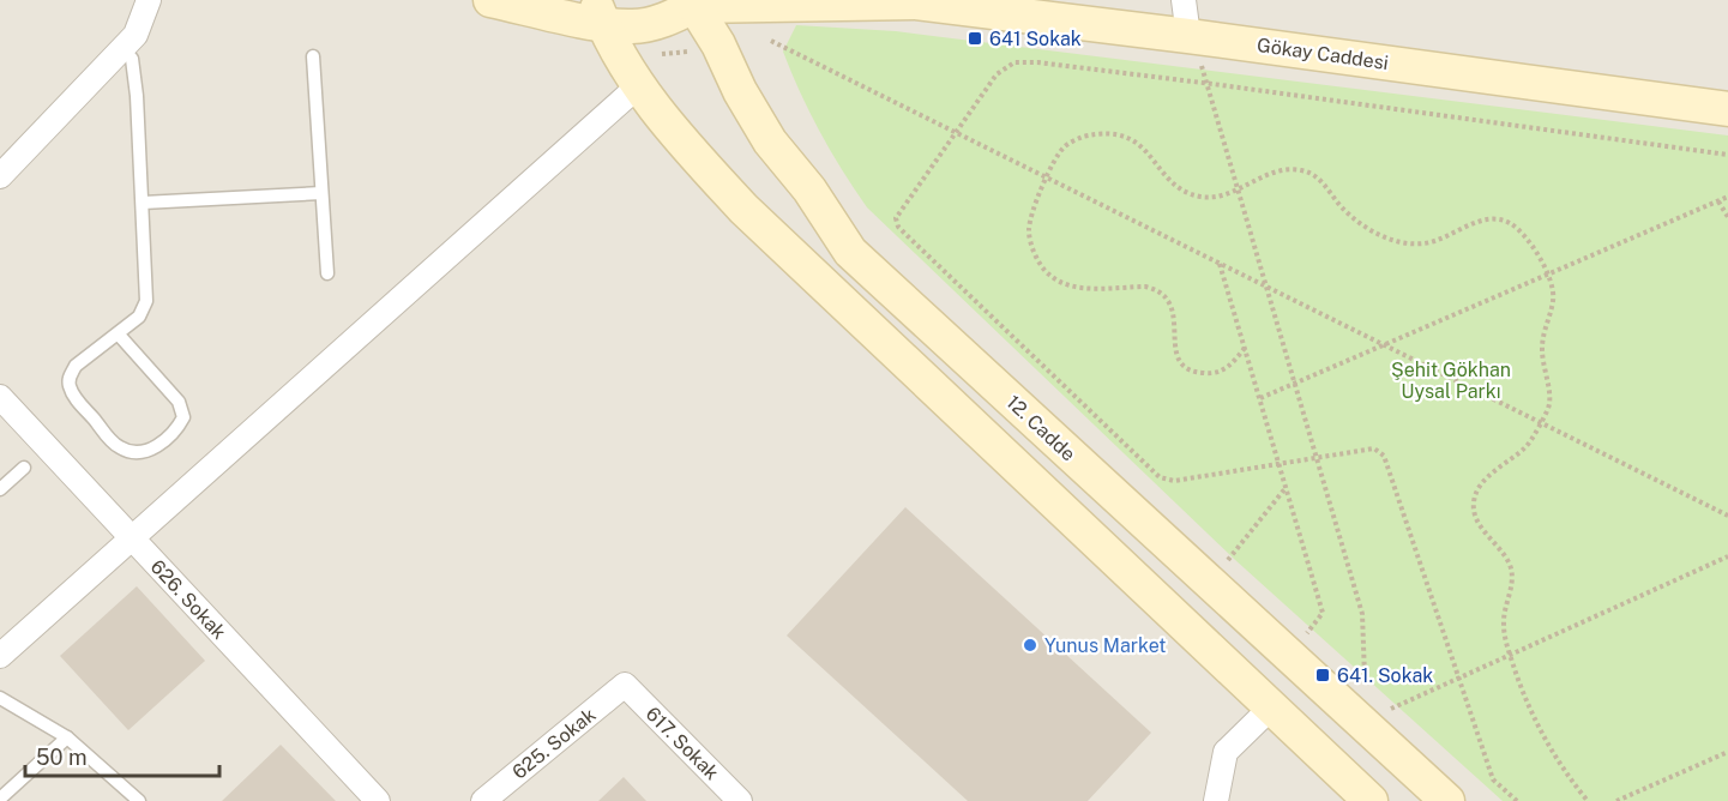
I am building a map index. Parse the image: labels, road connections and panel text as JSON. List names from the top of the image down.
{
  "streets": {
    "main road": ["Gökay Caddesi", "12. Cadde"],
    "street": ["626. Sokak", "625. Sokak", "617. Sokak"]
  },
  "crossings": [
    ["Gökay Caddesi", "12. Cadde"],
    ["625. Sokak", "617. Sokak"]
  ],
  "parks": ["Şehit Gökhan Uysal Parkı"],
  "places": {
    "transit": ["641 Sokak", "641. Sokak"],
    "other": ["Yunus Market"]
  },
  "scale_bar": "50 m"
}
